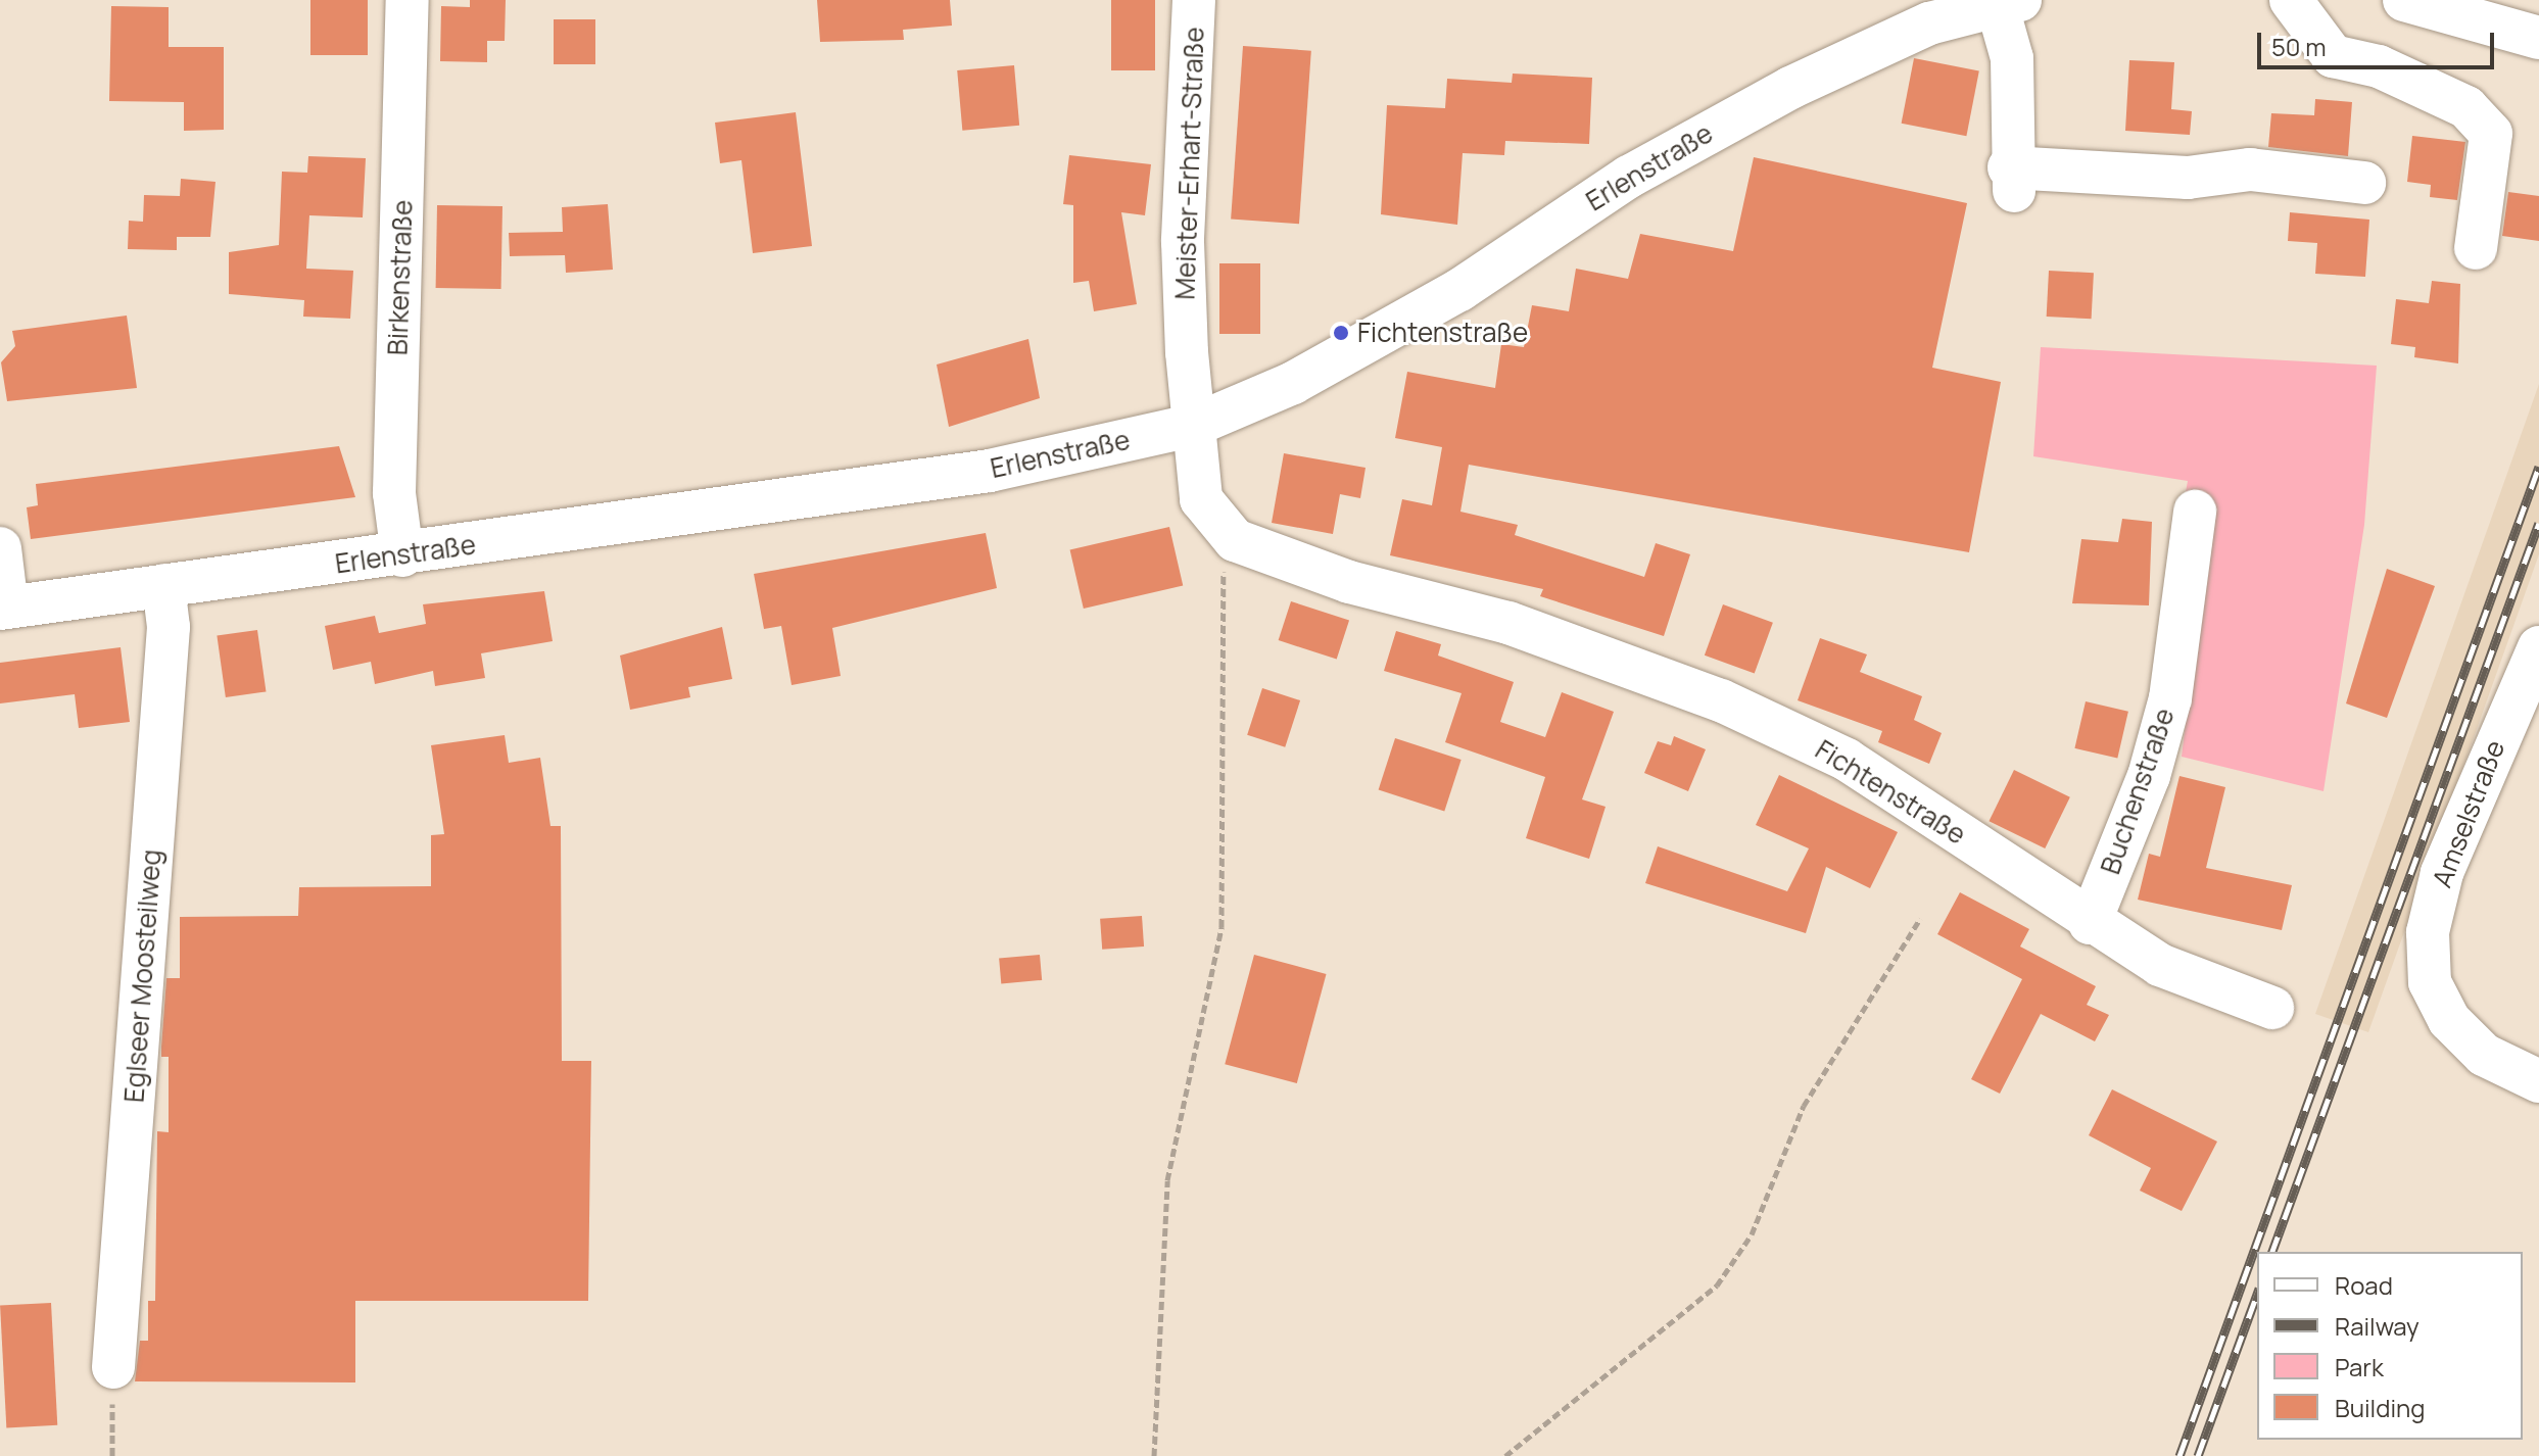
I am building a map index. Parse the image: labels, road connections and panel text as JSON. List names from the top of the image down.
{
  "streets": {
    "street": [
      "Meister-Erhart-Straße",
      "Erlenstraße",
      "Birkenstraße",
      "Buchenstraße",
      "Fichtenstraße",
      "Amselstraße",
      "Eglseer Moosteilweg"
    ]
  },
  "crossings": [
    ["Meister-Erhart-Straße", "Erlenstraße"],
    ["Erlenstraße", "Birkenstraße"],
    ["Erlenstraße", "Eglseer Moosteilweg"],
    ["Buchenstraße", "Fichtenstraße"]
  ],
  "places": ["Fichtenstraße"],
  "legend": [
    "Road",
    "Railway",
    "Park",
    "Building"
  ],
  "scale_bar": "50 m"
}
